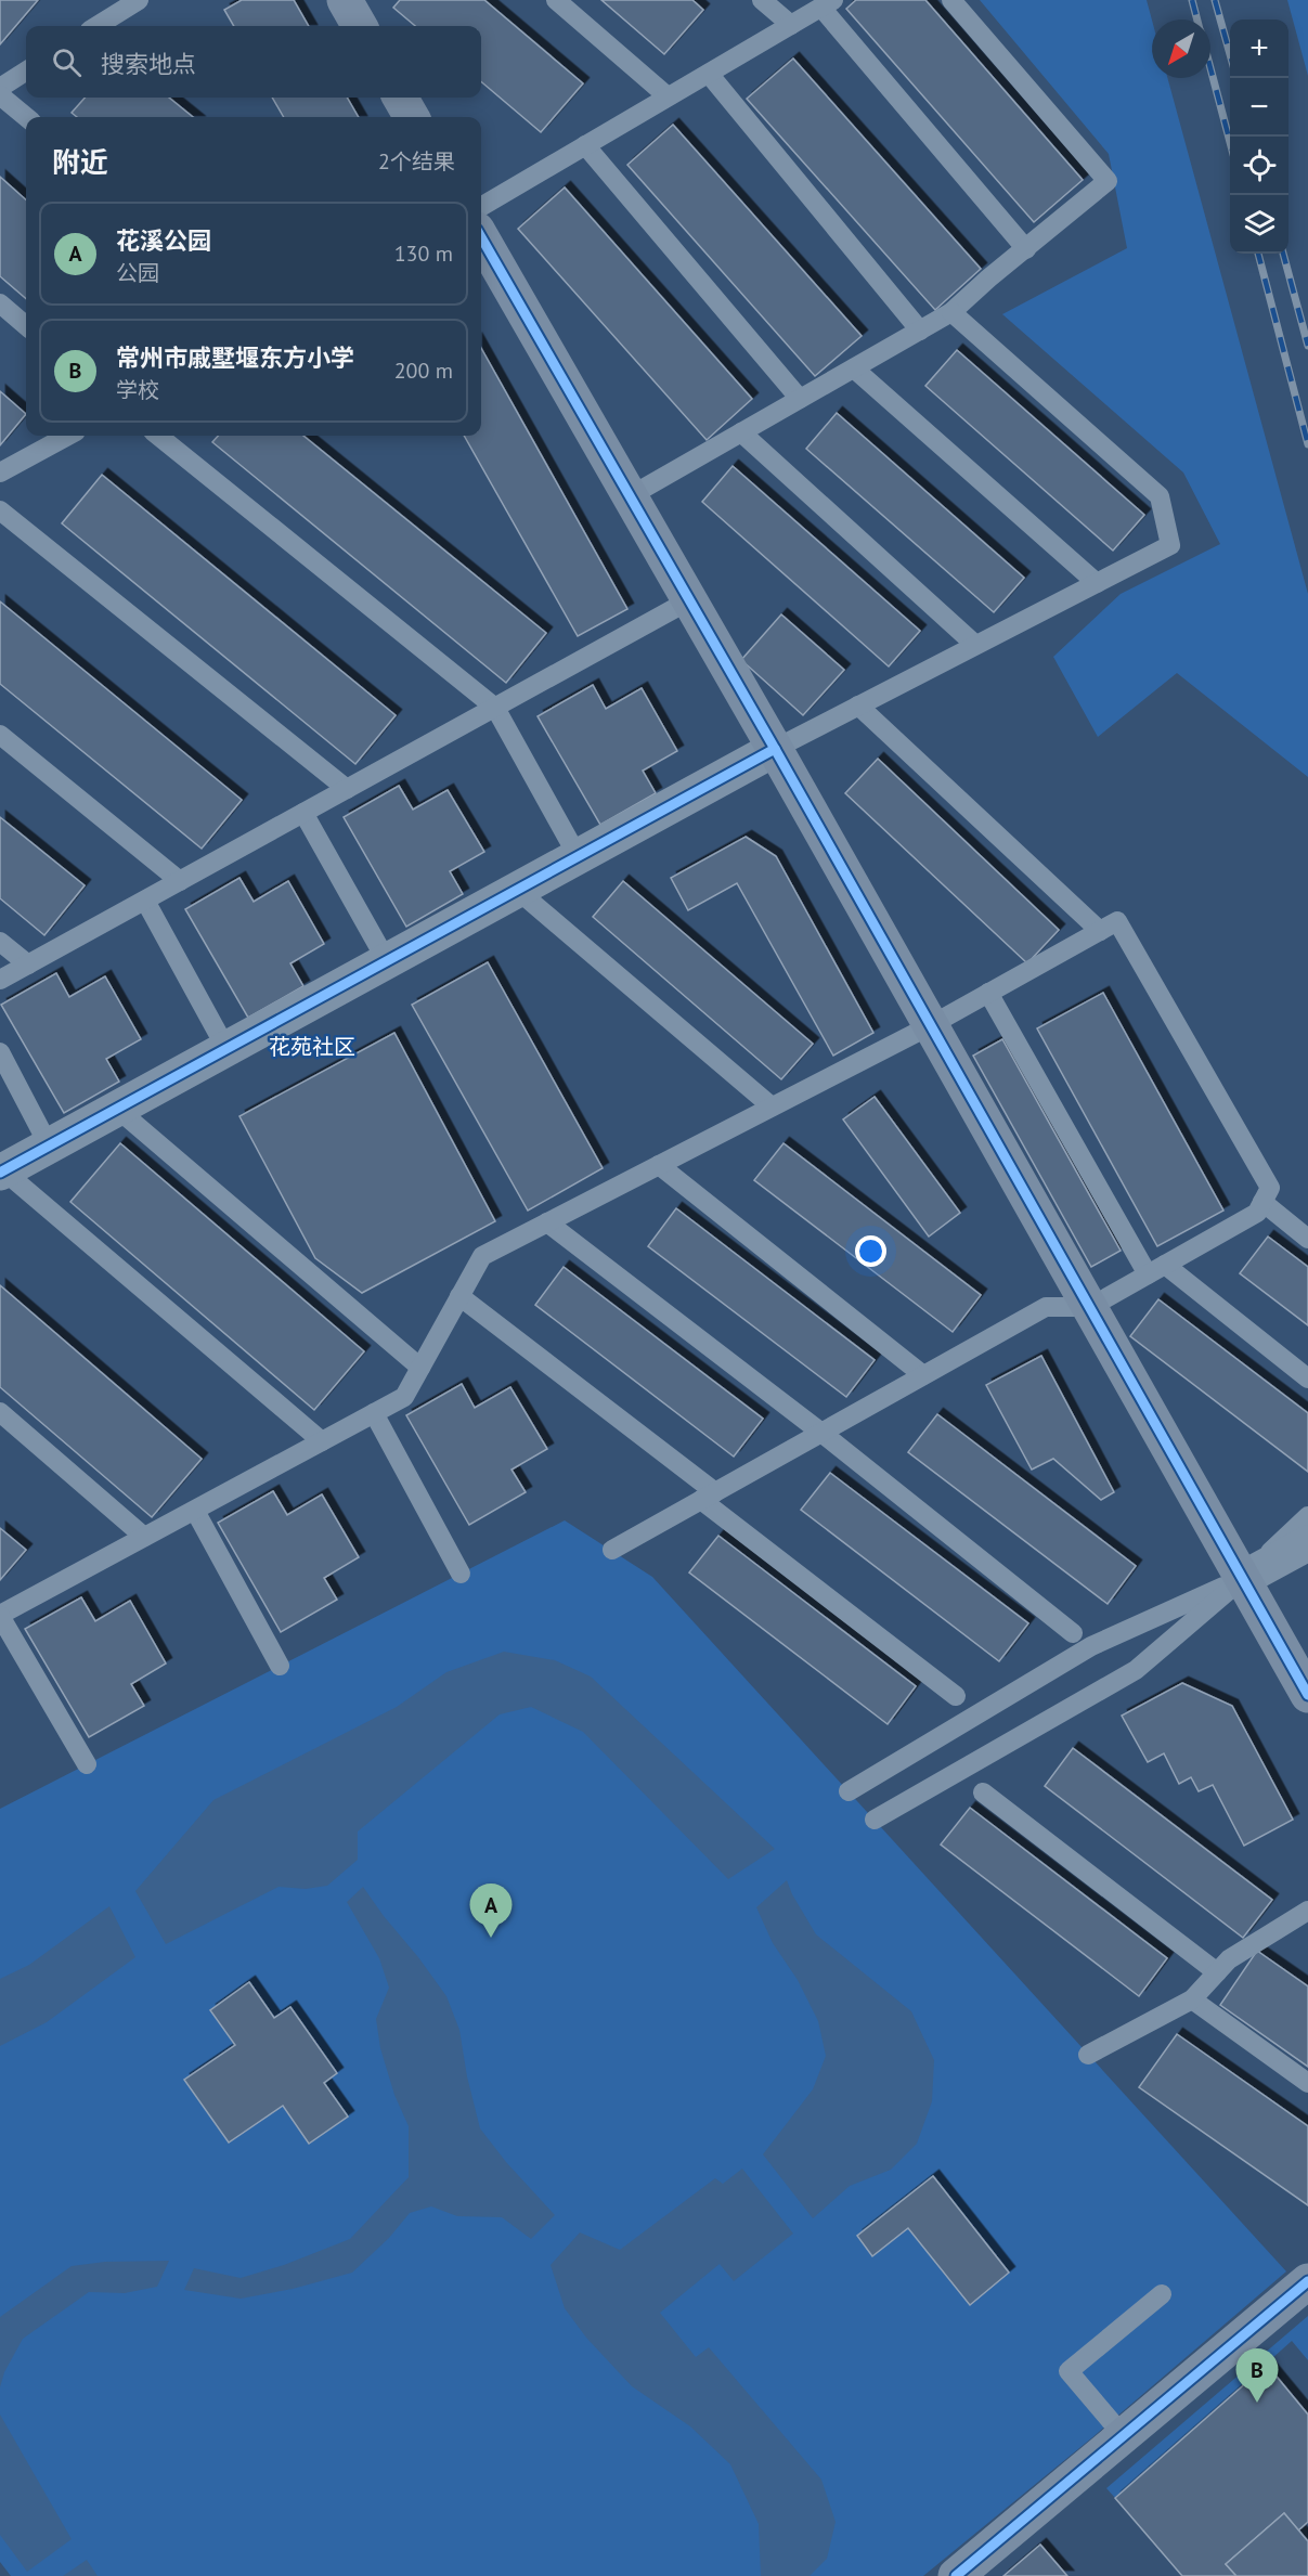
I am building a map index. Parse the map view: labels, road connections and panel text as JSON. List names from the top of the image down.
{
  "districts": ["花苑社区"],
  "north": "bottom left",
  "page": {
    "map_buttons": ["+", "−"],
    "search": "搜索地点",
    "heading": ["附近", "2个结果"],
    "list": [
      {
        "mark": "A",
        "name": "花溪公园",
        "note": "公园",
        "value": "130 m"
      },
      {
        "mark": "B",
        "name": "常州市戚墅堰东方小学",
        "note": "学校",
        "value": "200 m"
      }
    ],
    "pins": ["A", "B"]
  }
}
